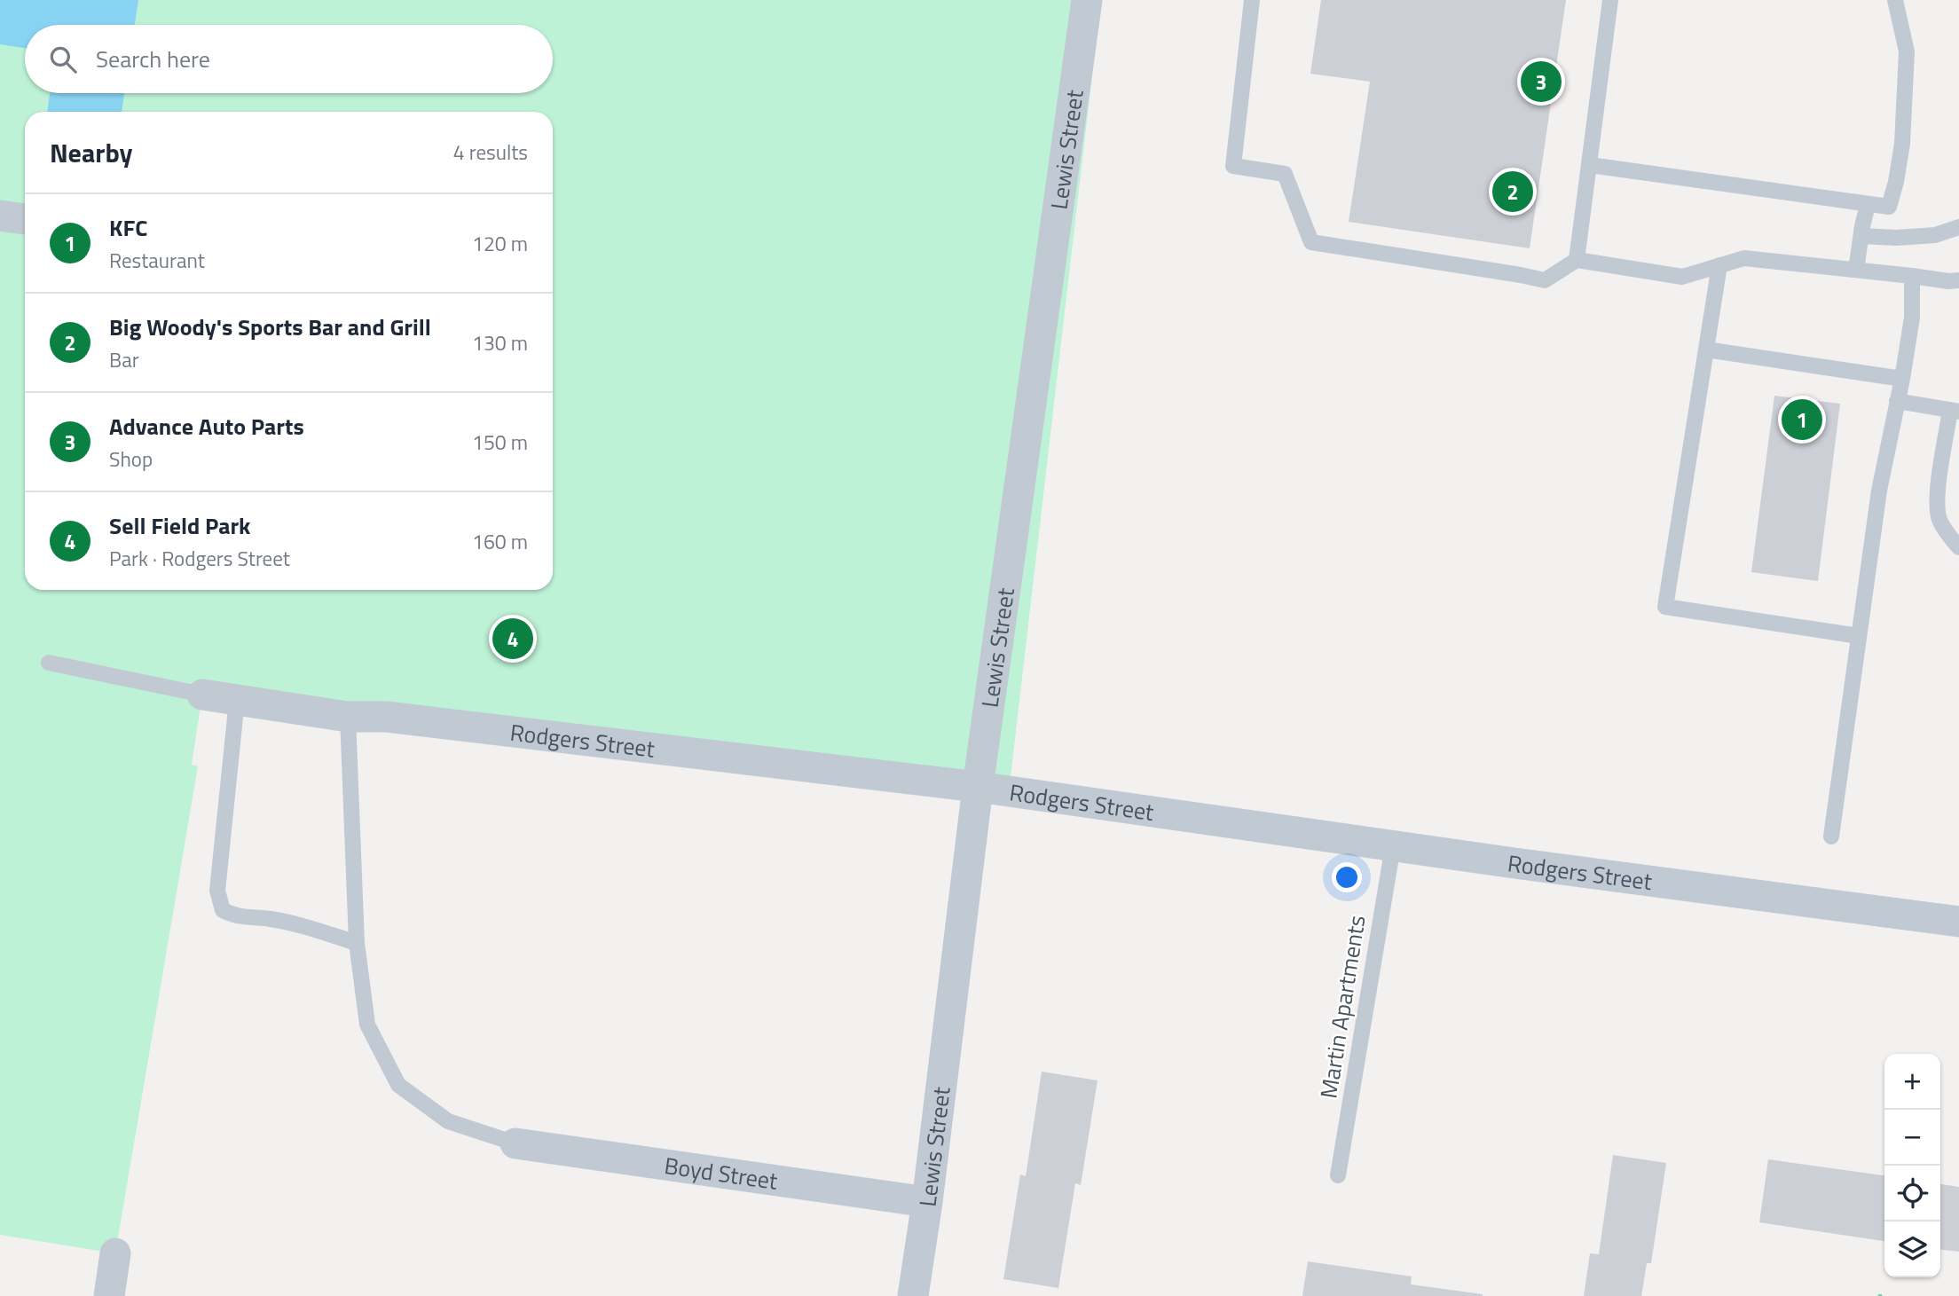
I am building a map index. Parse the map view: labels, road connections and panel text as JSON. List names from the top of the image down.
{
  "streets": {
    "street": ["Lewis Street", "Rodgers Street", "Boyd Street"],
    "lane": ["Martin Apartments"]
  },
  "crossings": [
    ["Lewis Street", "Rodgers Street"],
    ["Lewis Street", "Boyd Street"],
    ["Rodgers Street", "Martin Apartments"]
  ],
  "page": {
    "search": "Search here",
    "pins": [
      "3",
      "2",
      "1",
      "4"
    ],
    "heading": ["Nearby", "4 results"],
    "list": [
      {
        "mark": "1",
        "name": "KFC",
        "note": "Restaurant",
        "value": "120 m"
      },
      {
        "mark": "2",
        "name": "Big Woody's Sports Bar and Grill",
        "note": "Bar",
        "value": "130 m"
      },
      {
        "mark": "3",
        "name": "Advance Auto Parts",
        "note": "Shop",
        "value": "150 m"
      },
      {
        "mark": "4",
        "name": "Sell Field Park",
        "note": "Park · Rodgers Street",
        "value": "160 m"
      }
    ],
    "map_buttons": ["+", "−"]
  }
}
